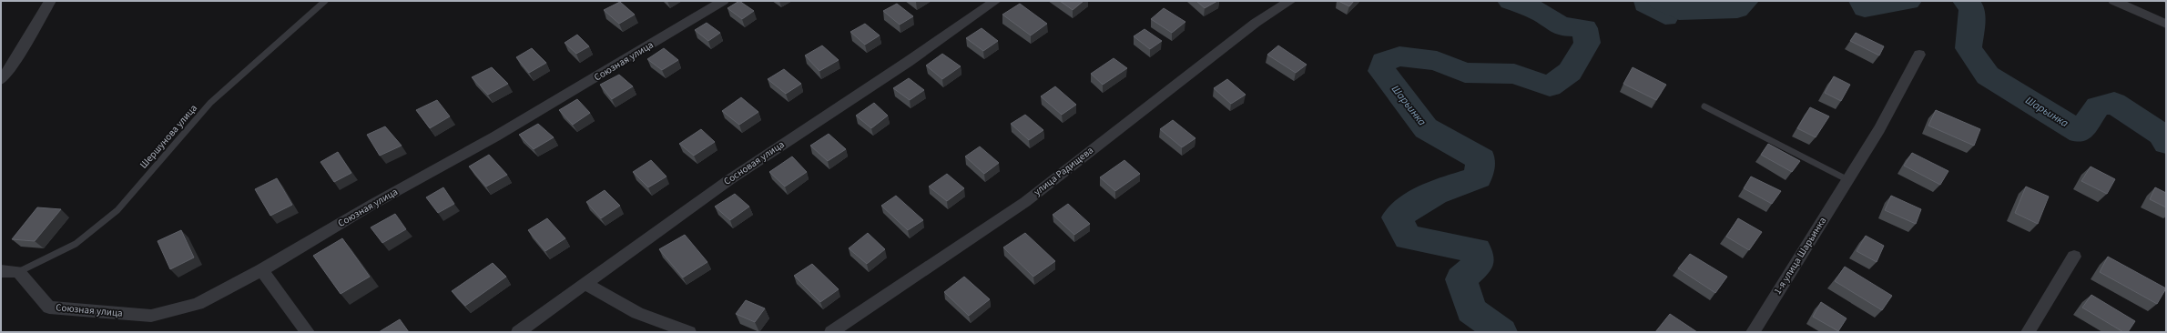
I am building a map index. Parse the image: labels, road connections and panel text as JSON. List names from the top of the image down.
{
  "streets": {
    "street": [
      "Союзная улица",
      "Сосновая улица",
      "улица Радищева",
      "1-я улица Шарьинка"
    ],
    "lane": ["Шершунова улица"]
  },
  "crossings": [
    ["Союзная улица", "Шершунова улица"]
  ],
  "water": ["Шарьинка"]
}
